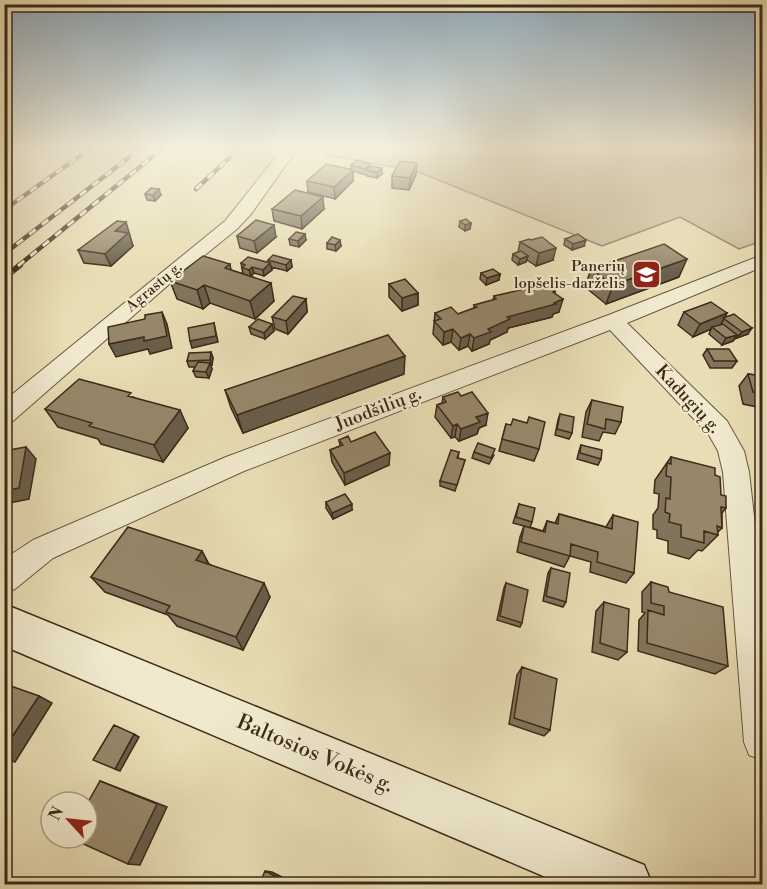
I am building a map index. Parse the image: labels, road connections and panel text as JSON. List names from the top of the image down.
{
  "streets": {
    "main road": ["Baltosios Vokės g."],
    "street": ["Agrastų g.", "Kadugių g.", "Juodšilių g."]
  },
  "crossings": [
    ["Kadugių g.", "Juodšilių g."]
  ],
  "places": {
    "school or university": ["Panerių lopšelis-darželis"]
  },
  "north": "top left"
}
